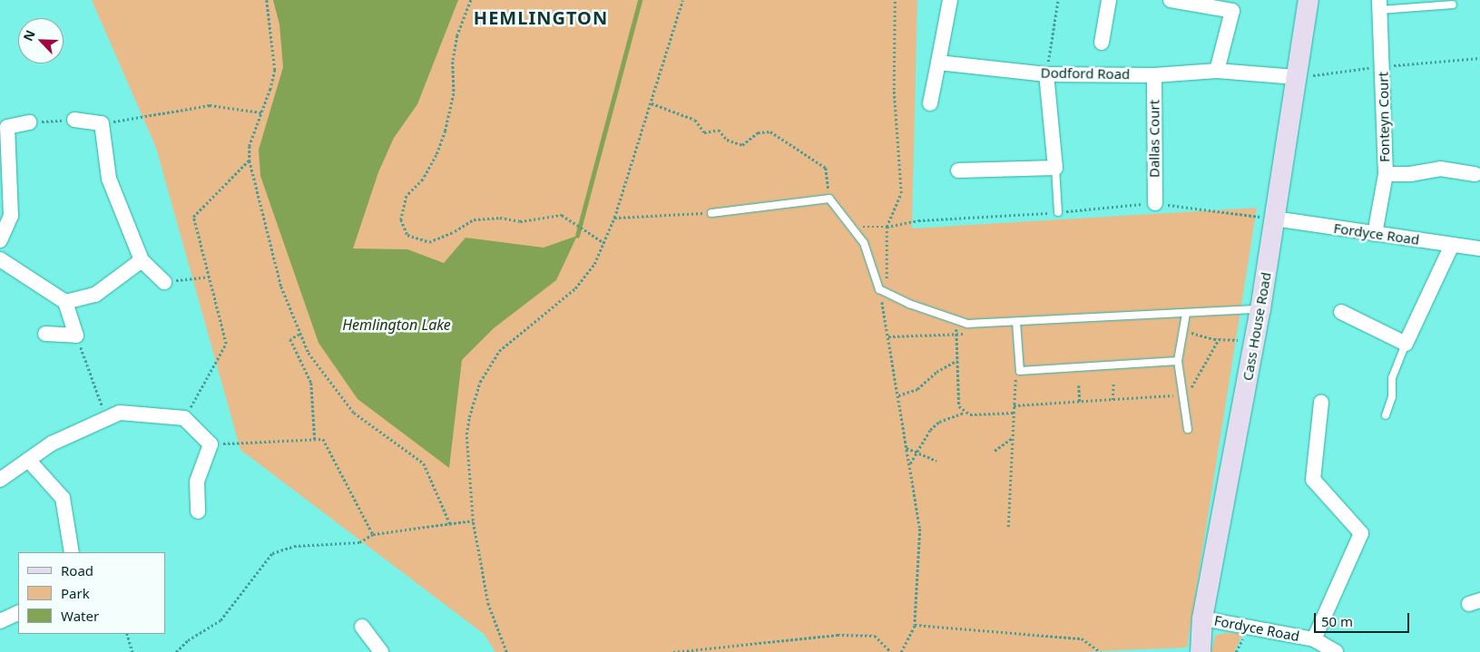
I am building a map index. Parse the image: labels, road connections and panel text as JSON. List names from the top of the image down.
{
  "streets": {
    "street": [
      "Dodford Road",
      "Fonteyn Court",
      "Dallas Court",
      "Fordyce Road",
      "Cass House Road"
    ]
  },
  "crossings": [
    ["Dodford Road", "Dallas Court"],
    ["Dodford Road", "Cass House Road"],
    ["Fonteyn Court", "Fordyce Road"],
    ["Fordyce Road", "Cass House Road"]
  ],
  "districts": ["HEMLINGTON"],
  "water": ["Hemlington Lake"],
  "legend": ["Road", "Park", "Water"],
  "scale_bar": "50 m",
  "north": "top left"
}
